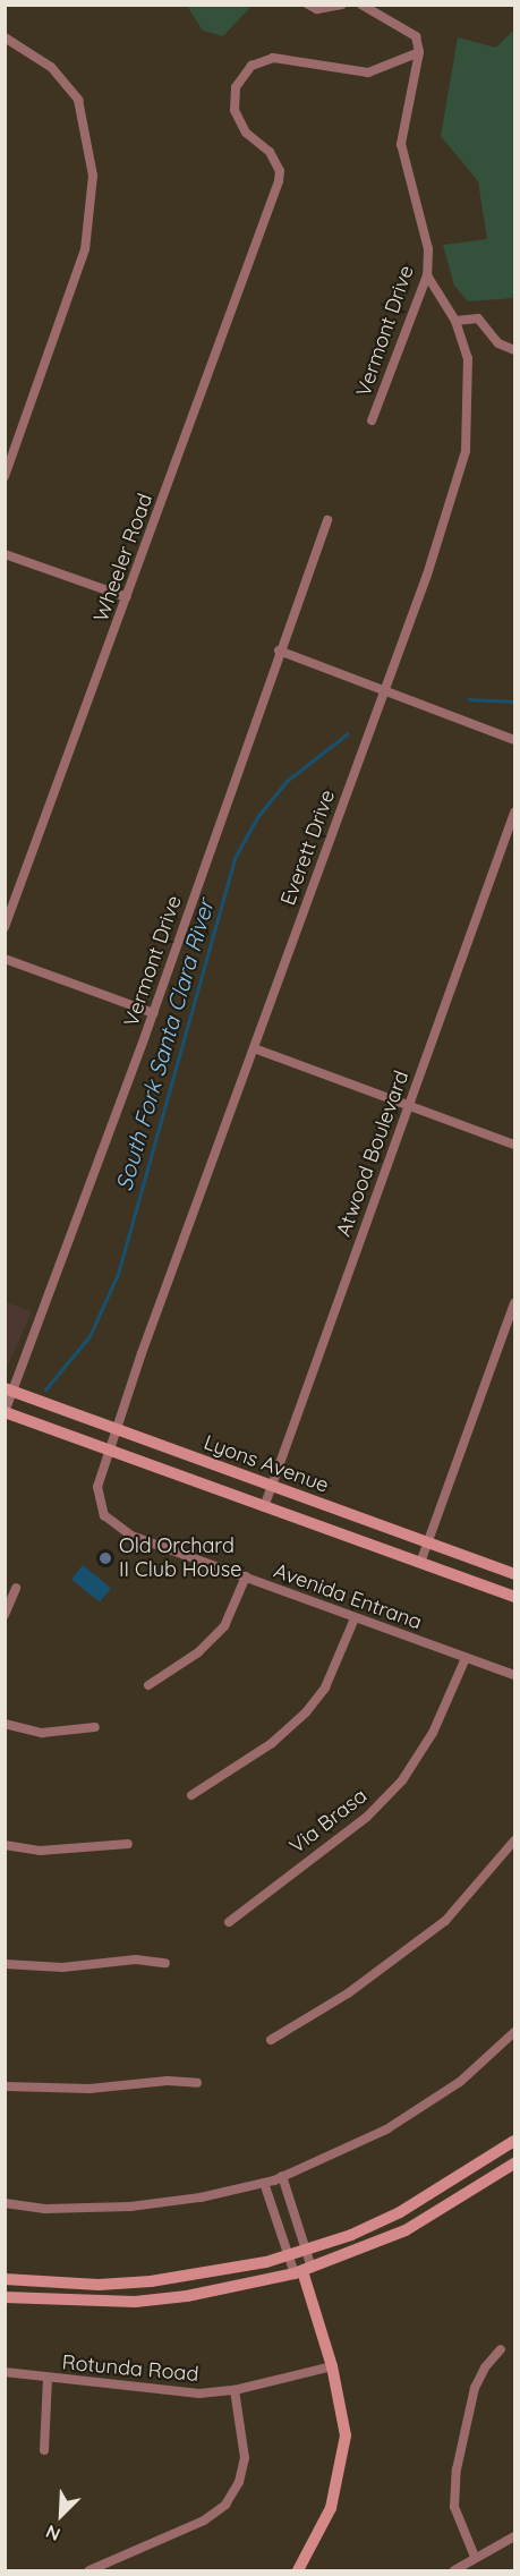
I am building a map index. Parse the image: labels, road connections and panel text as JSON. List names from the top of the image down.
{
  "streets": {
    "main road": ["Lyons Avenue"],
    "street": [
      "Vermont Drive",
      "Wheeler Road",
      "Everett Drive",
      "Atwood Boulevard",
      "Avenida Entrana",
      "Via Brasa",
      "Rotunda Road"
    ]
  },
  "crossings": [
    ["Vermont Drive", "Wheeler Road"],
    ["Vermont Drive", "Everett Drive"],
    ["Vermont Drive", "Lyons Avenue"],
    ["Everett Drive", "Lyons Avenue"],
    ["Everett Drive", "Avenida Entrana"],
    ["Atwood Boulevard", "Lyons Avenue"],
    ["Lyons Avenue", "Avenida Entrana"],
    ["Avenida Entrana", "Via Brasa"]
  ],
  "water": ["South Fork Santa Clara River"],
  "places": ["Old Orchard II Club House"],
  "north": "bottom left"
}
